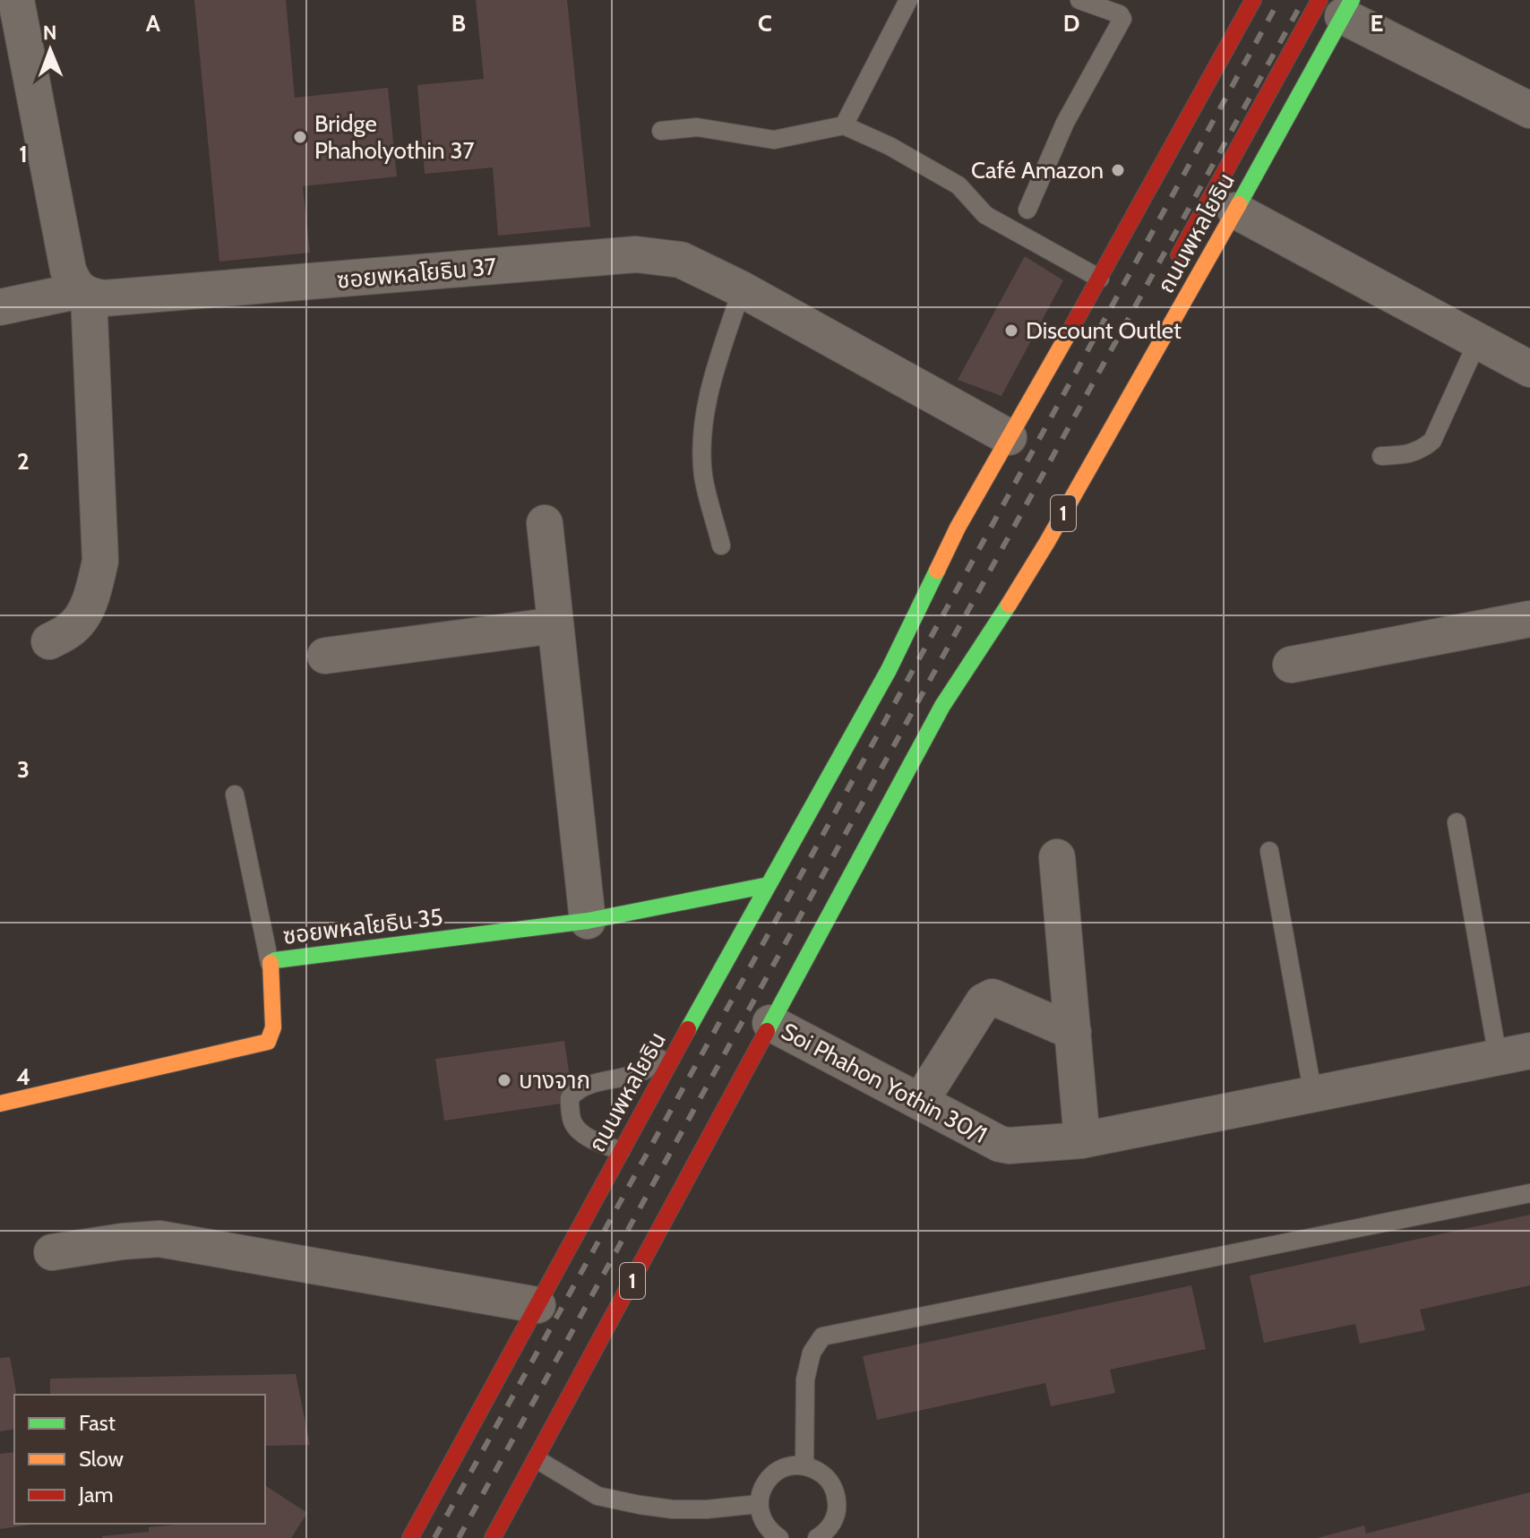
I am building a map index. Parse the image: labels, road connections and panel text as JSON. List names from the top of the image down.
{
  "streets": {
    "main road": ["ถนนพหลโยธิน", "1", "ซอยพหลโยธิน 35"],
    "street": ["ซอยพหลโยธิน 37", "Soi Phahon Yothin 30/1"]
  },
  "crossings": [
    ["ถนนพหลโยธิน", "ซอยพหลโยธิน 37"],
    ["ถนนพหลโยธิน", "ซอยพหลโยธิน 35"],
    ["ถนนพหลโยธิน", "Soi Phahon Yothin 30/1"]
  ],
  "places": [
    "Bridge Phaholyothin 37",
    "Café Amazon",
    "Discount Outlet",
    "บางจาก"
  ],
  "legend": ["Fast", "Slow", "Jam"],
  "north": "top",
  "grid": {
    "columns": [
      "A",
      "B",
      "C",
      "D",
      "E"
    ],
    "rows": [
      "1",
      "2",
      "3",
      "4"
    ]
  }
}
